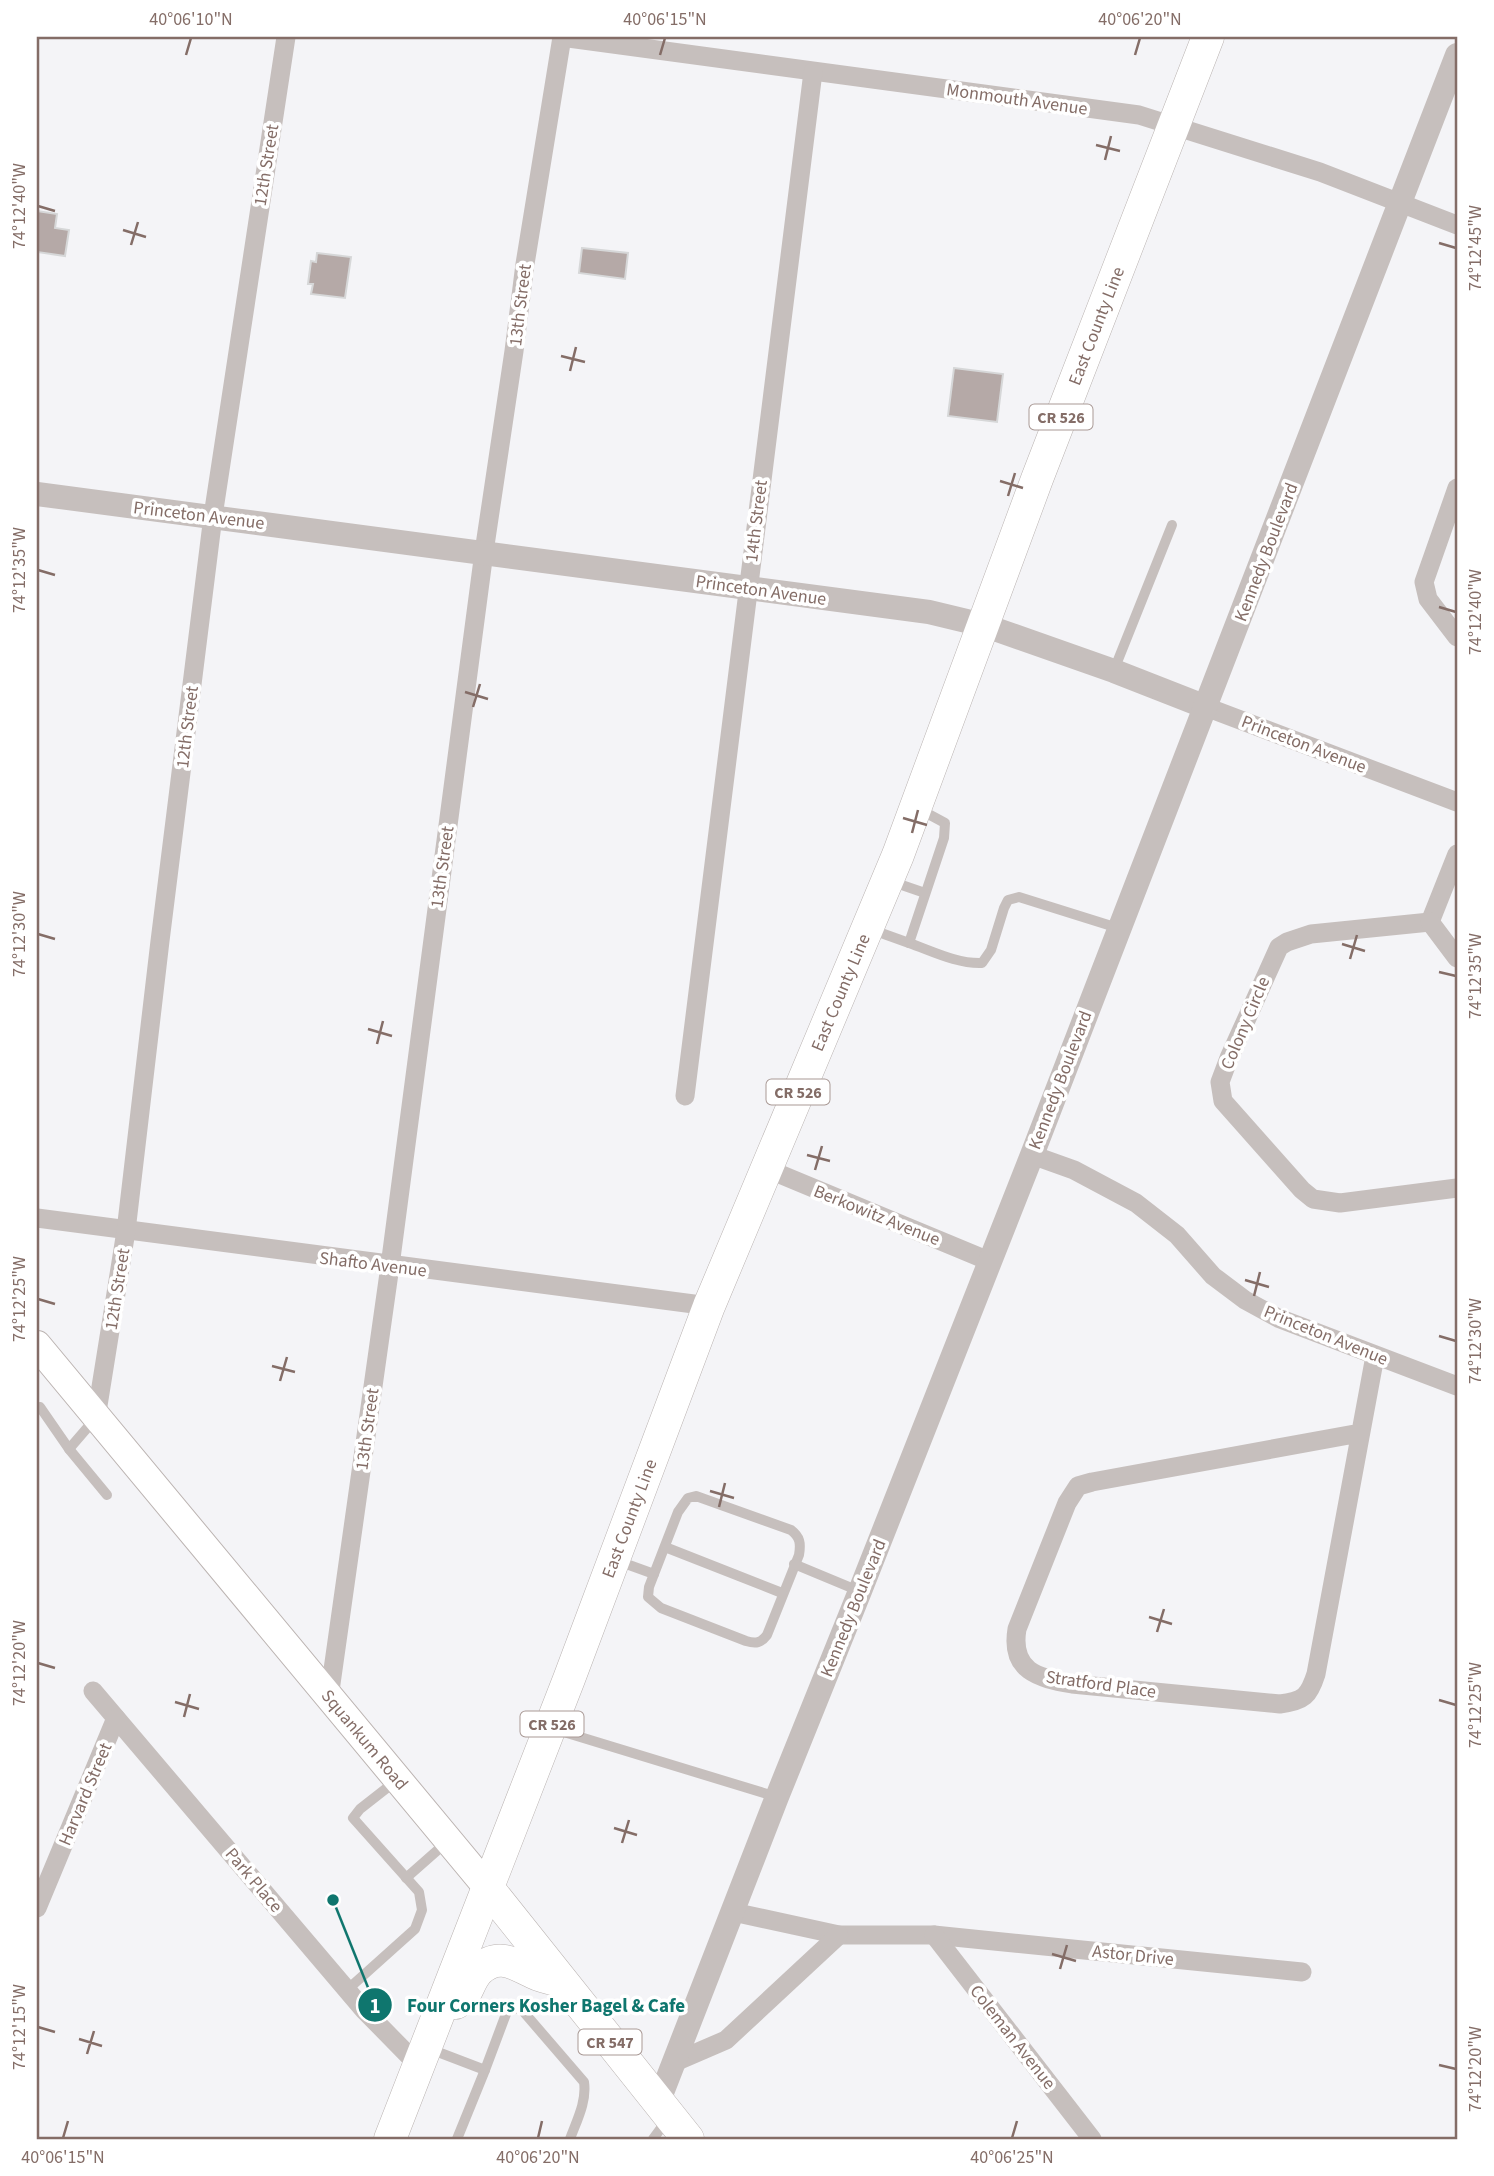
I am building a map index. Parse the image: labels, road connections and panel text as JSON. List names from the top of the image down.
{
  "streets": {
    "main road": [
      "East County Line",
      "CR 526",
      "Squankum Road",
      "CR 547"
    ],
    "street": [
      "Monmouth Avenue",
      "12th Street",
      "13th Street",
      "Princeton Avenue",
      "14th Street",
      "Kennedy Boulevard",
      "Colony Circle",
      "Berkowitz Avenue",
      "Shafto Avenue",
      "Stratford Place",
      "Harvard Street",
      "Park Place",
      "Astor Drive",
      "Coleman Avenue"
    ]
  },
  "crossings": [
    ["Monmouth Avenue", "13th Street"],
    ["Monmouth Avenue", "East County Line"],
    ["Monmouth Avenue", "14th Street"],
    ["Monmouth Avenue", "Kennedy Boulevard"],
    ["12th Street", "Princeton Avenue"],
    ["12th Street", "Shafto Avenue"],
    ["12th Street", "Squankum Road"],
    ["13th Street", "Princeton Avenue"],
    ["13th Street", "Shafto Avenue"],
    ["13th Street", "Squankum Road"],
    ["East County Line", "Princeton Avenue"],
    ["East County Line", "Berkowitz Avenue"],
    ["East County Line", "Shafto Avenue"],
    ["East County Line", "Squankum Road"],
    ["East County Line", "Park Place"],
    ["Princeton Avenue", "14th Street"],
    ["Princeton Avenue", "Kennedy Boulevard"],
    ["Princeton Avenue", "Stratford Place"],
    ["Kennedy Boulevard", "Berkowitz Avenue"],
    ["Kennedy Boulevard", "Squankum Road"],
    ["Kennedy Boulevard", "Astor Drive"],
    ["Harvard Street", "Park Place"],
    ["Astor Drive", "Coleman Avenue"]
  ],
  "places": ["Four Corners Kosher Bagel & Cafe"],
  "coordinates": [
    "40°06'10\"N",
    "40°06'15\"N",
    "40°06'20\"N",
    "74°12'40\"W",
    "74°12'45\"W",
    "74°12'35\"W",
    "74°12'30\"W",
    "74°12'25\"W",
    "74°12'20\"W",
    "74°12'15\"W",
    "40°06'25\"N"
  ]
}
